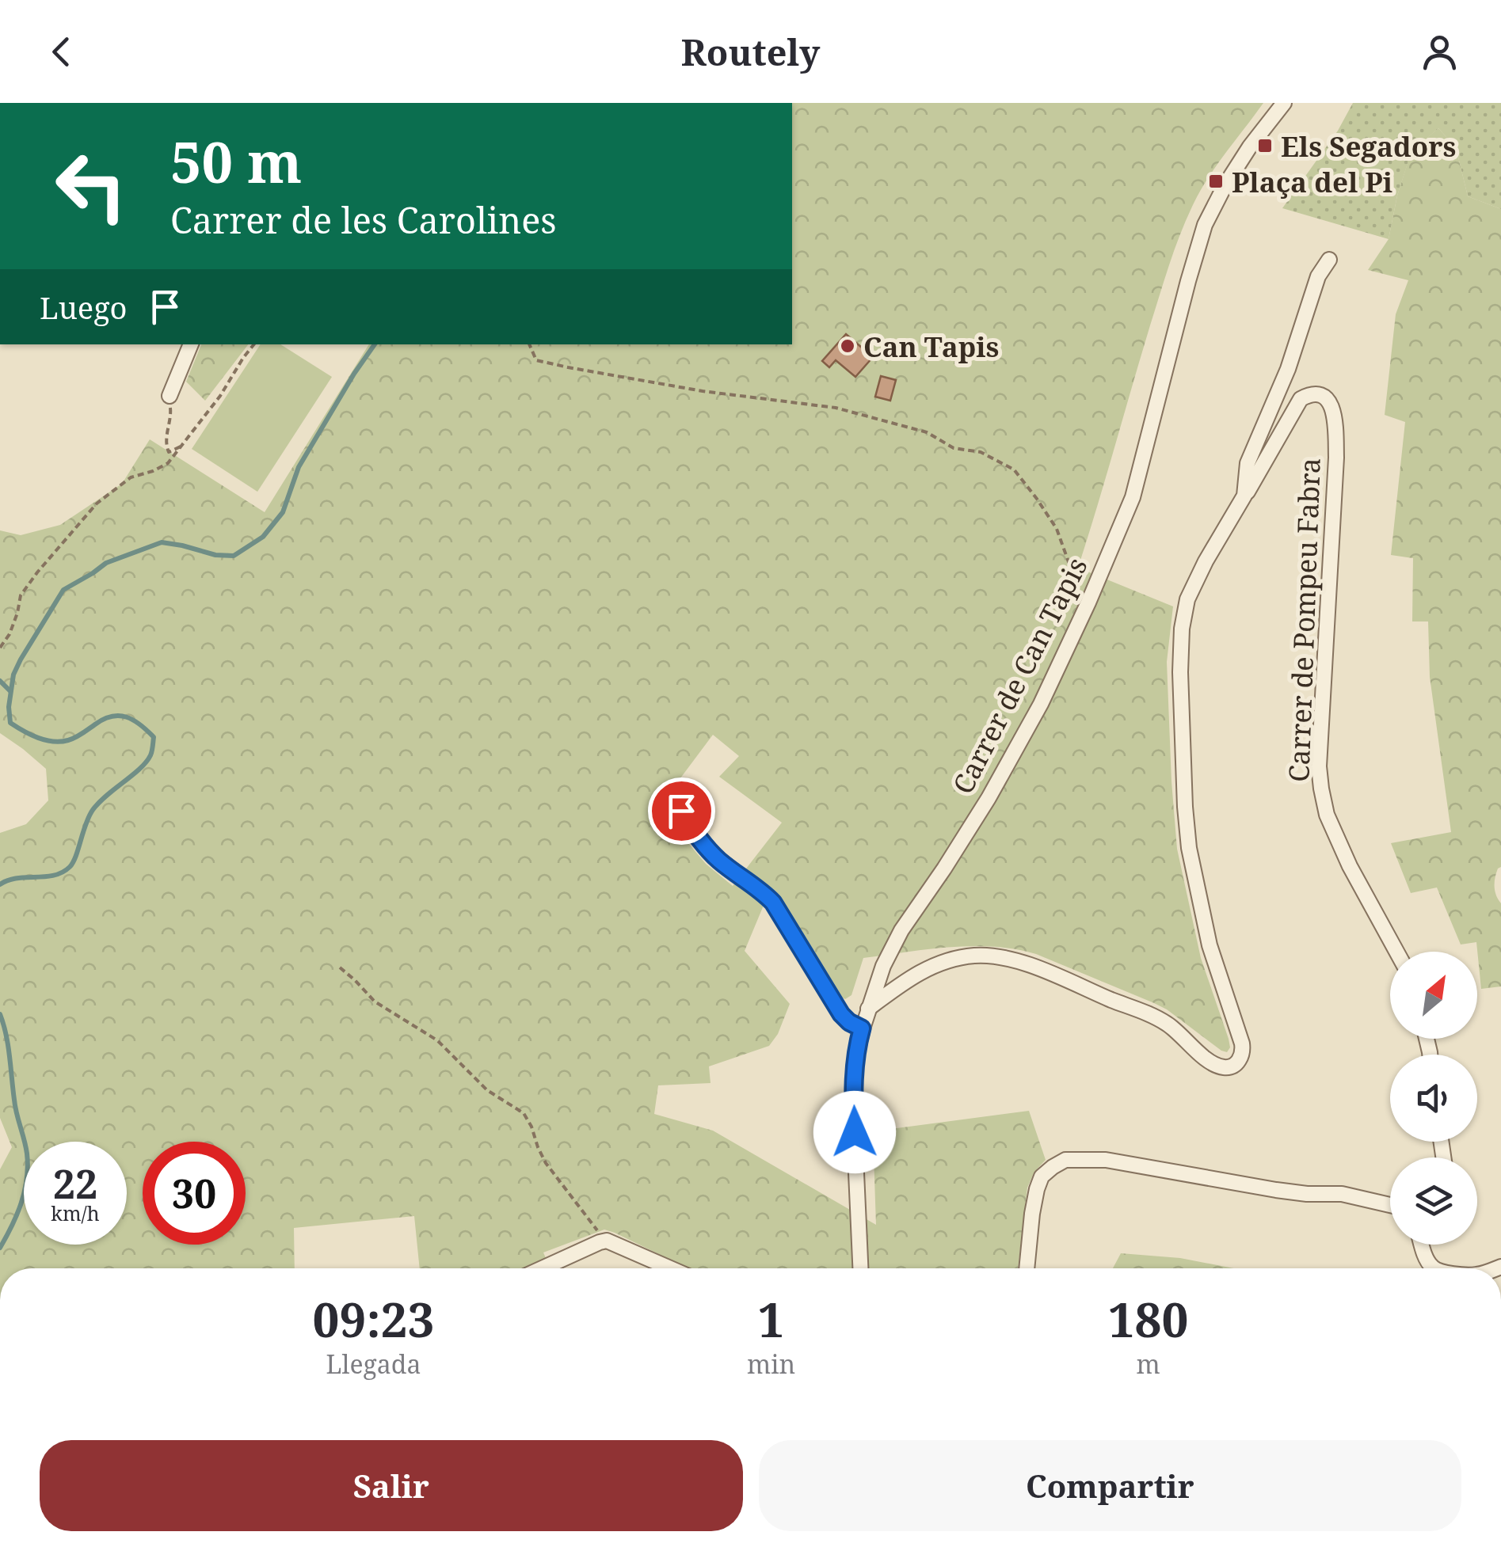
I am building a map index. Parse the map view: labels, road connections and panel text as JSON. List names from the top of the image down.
{
  "streets": {
    "street": ["Carrer de Pompeu Fabra", "Carrer de Can Tapis"]
  },
  "places": {
    "transit": ["Els Segadors", "Plaça del Pi"],
    "other": ["Can Tapis"]
  },
  "north": "top right",
  "page": {
    "header": "Routely",
    "turn": ["50 m", "Carrer de les Carolines"],
    "then": "Luego",
    "speed": "22 km/h",
    "limit": "30",
    "eta": [
      "09:23",
      "Llegada",
      "1",
      "min",
      "180",
      "m"
    ],
    "buttons": ["Salir", "Compartir"]
  }
}
